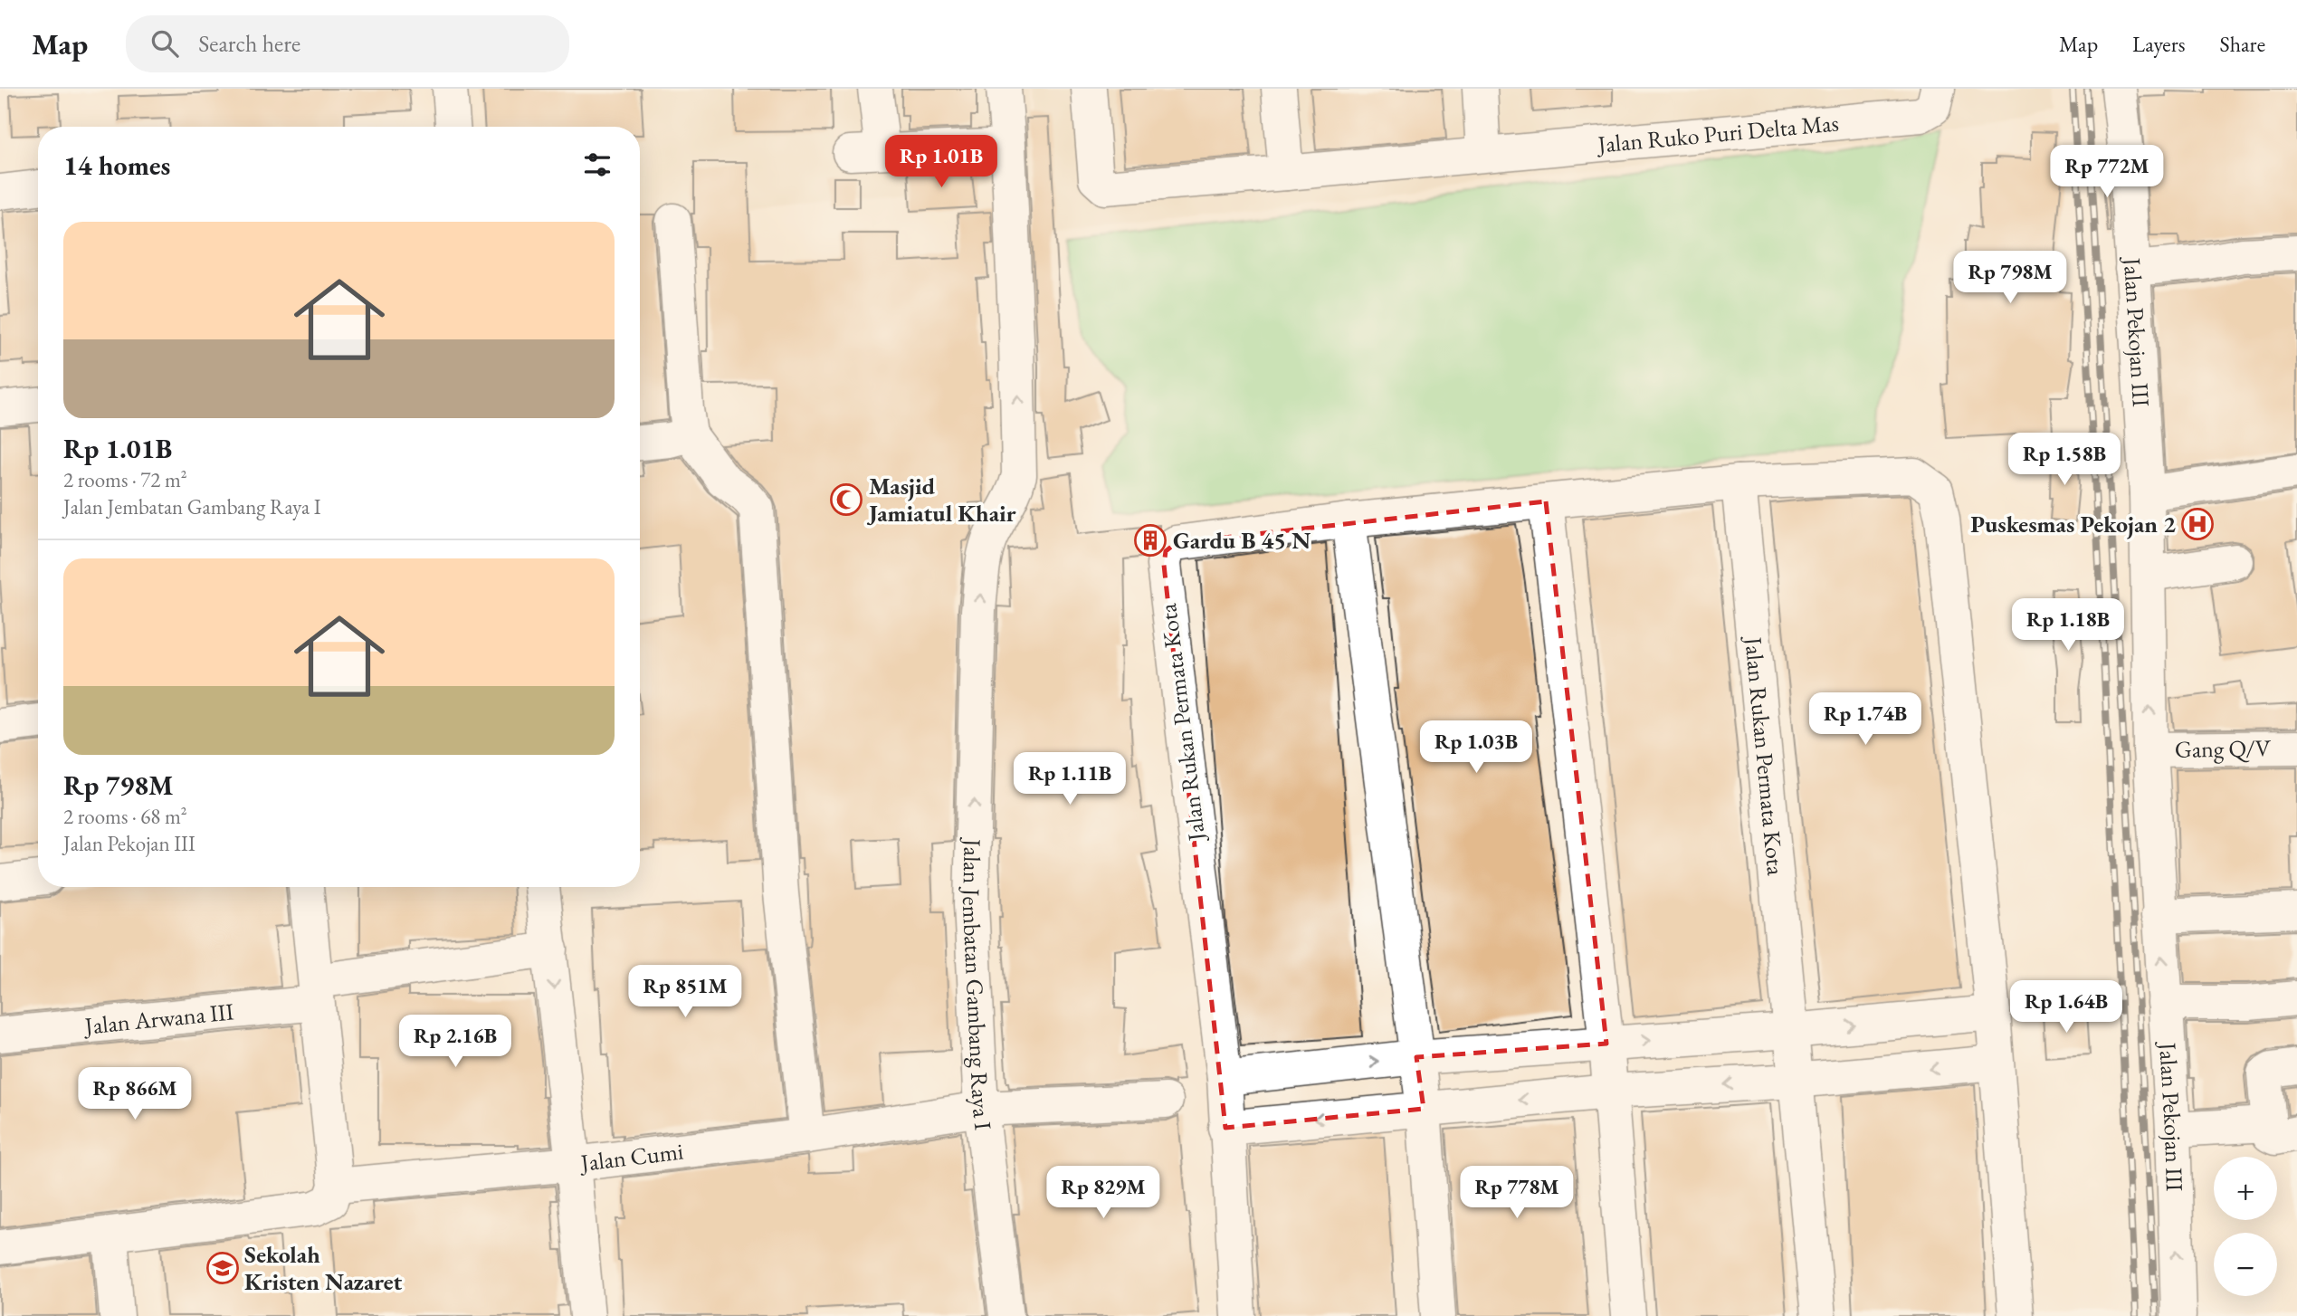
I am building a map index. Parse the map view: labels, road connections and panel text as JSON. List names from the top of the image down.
{
  "streets": {
    "street": [
      "Jalan Ruko Puri Delta Mas",
      "Jalan Pekojan III",
      "Jalan Rukan Permata Kota",
      "Gang Q/V",
      "Jalan Jembatan Gambang Raya I",
      "Jalan Arwana III",
      "Jalan Cumi"
    ]
  },
  "crossings": [
    ["Jalan Pekojan III", "Gang Q/V"],
    ["Jalan Jembatan Gambang Raya I", "Jalan Cumi"]
  ],
  "one_way": ["Jalan Pekojan III"],
  "places": {
    "mosque": ["Masjid Jamiatul Khair"],
    "hospital": ["Puskesmas Pekojan 2"],
    "building": ["Gardu B 45 N"],
    "school or university": ["Sekolah Kristen Nazaret"]
  },
  "page": {
    "header": "Map",
    "search": "Search here",
    "nav": ["Map", "Layers", "Share"],
    "heading": "14 homes",
    "price": [
      "Rp 1.01B",
      "Rp 772M",
      "Rp 798M",
      "Rp 1.58B",
      "Rp 1.18B",
      "Rp 1.74B",
      "Rp 1.03B",
      "Rp 1.11B",
      "Rp 851M",
      "Rp 1.64B",
      "Rp 2.16B",
      "Rp 866M",
      "Rp 829M",
      "Rp 778M"
    ],
    "list": [
      {
        "name": "Rp 1.01B",
        "note": "2 rooms · 72 m² · Jalan Jembatan Gambang Raya I"
      },
      {
        "name": "Rp 798M",
        "note": "2 rooms · 68 m² · Jalan Pekojan III"
      }
    ],
    "map_buttons": ["+", "−"]
  }
}
